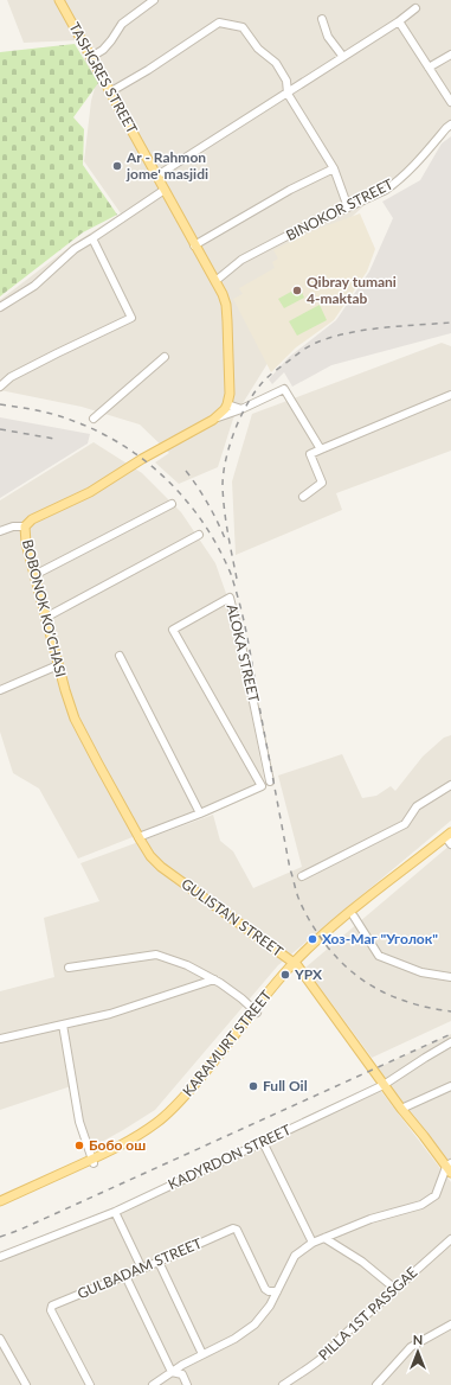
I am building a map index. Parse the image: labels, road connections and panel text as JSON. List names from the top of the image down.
{
  "streets": {
    "main road": [
      "TASHGRES STREET",
      "BOBONOK KO'CHASI",
      "GULISTAN STREET",
      "KARAMURT STREET"
    ],
    "street": [
      "BINOKOR STREET",
      "ALOKA STREET",
      "KADYRDON STREET",
      "GULBADAM STREET",
      "PILLA 1ST PASSGAE"
    ]
  },
  "crossings": [
    ["TASHGRES STREET", "BINOKOR STREET"],
    ["BOBONOK KO'CHASI", "GULISTAN STREET"],
    ["GULISTAN STREET", "KARAMURT STREET"],
    ["GULISTAN STREET", "KADYRDON STREET"]
  ],
  "places": [
    "Ar - Rahmon jome' masjidi",
    "Qibray tumani 4-maktab",
    "Хоз-Маг \"Уголок\"",
    "YPX",
    "Full Oil",
    "Бобо ош"
  ],
  "north": "top"
}
